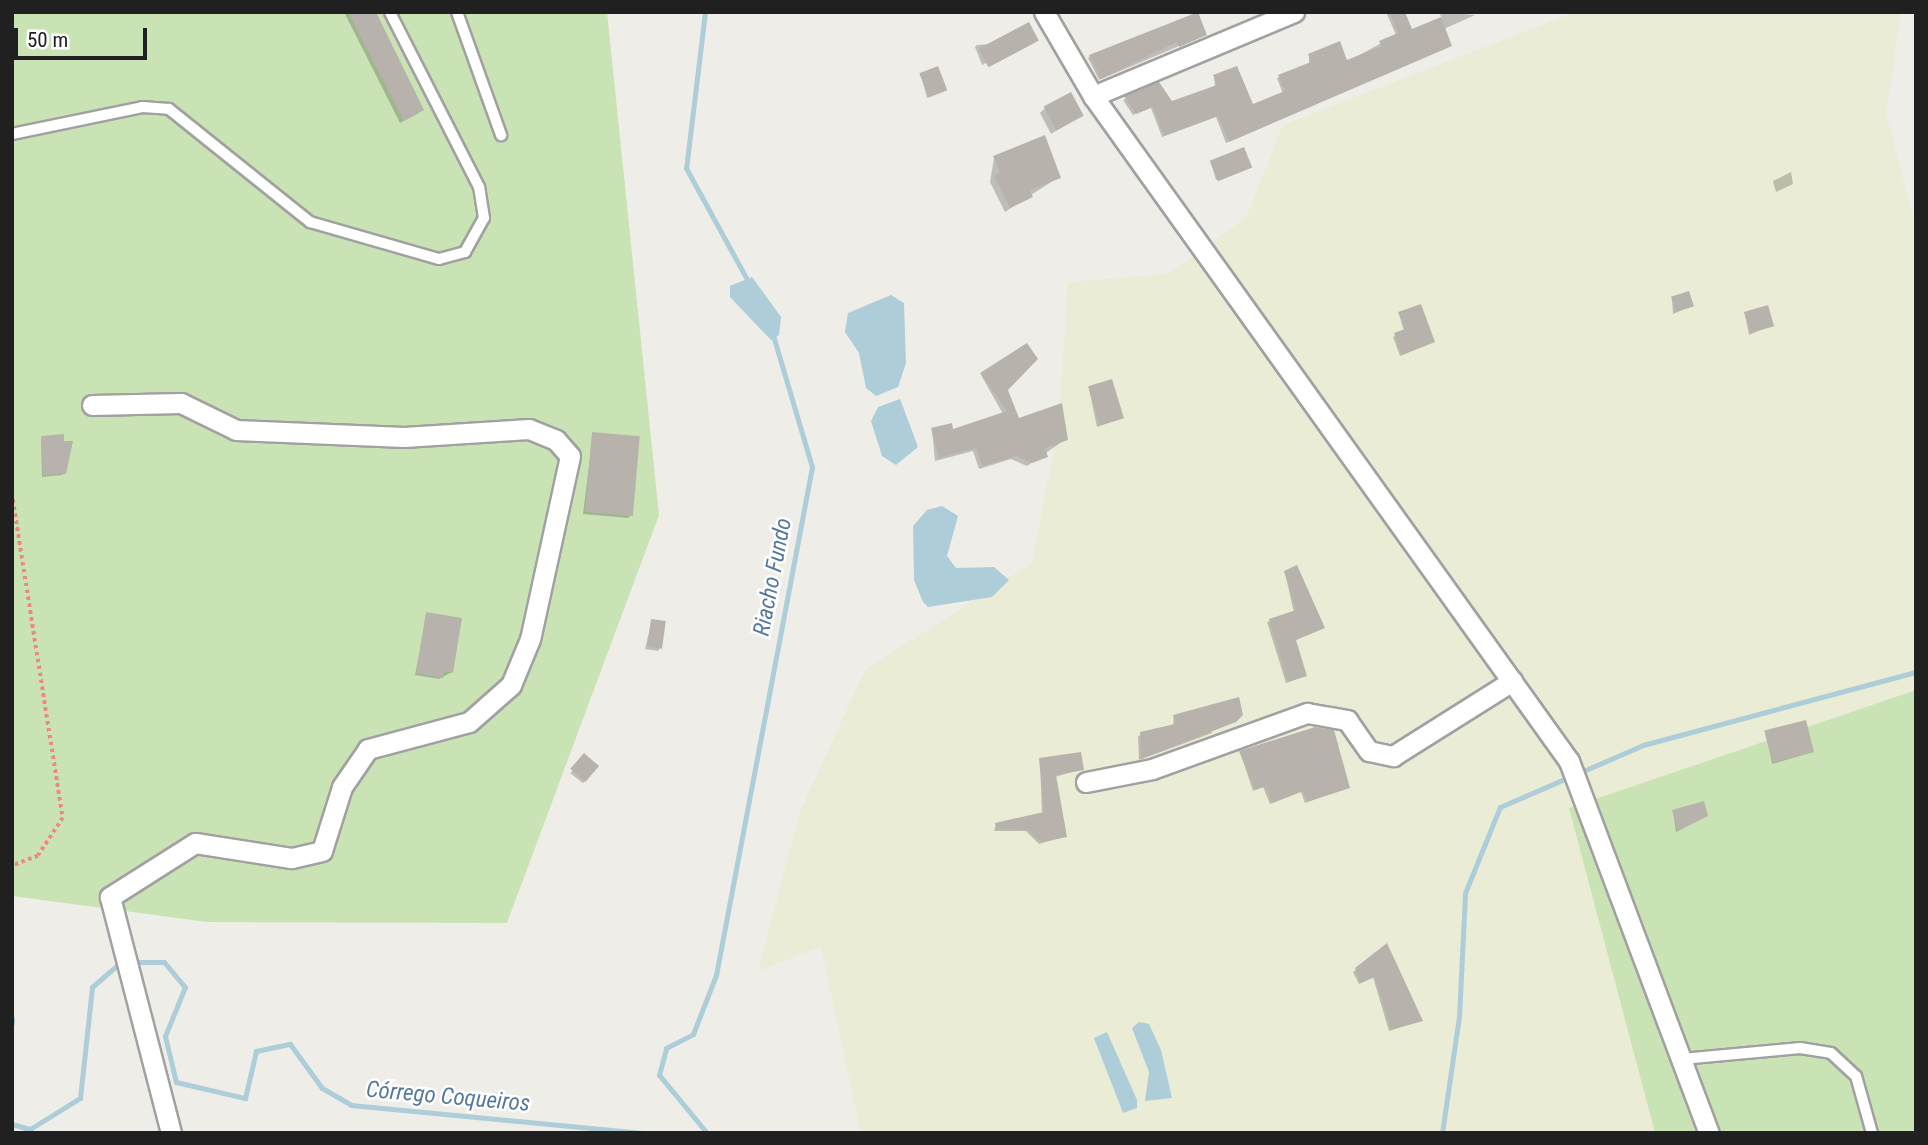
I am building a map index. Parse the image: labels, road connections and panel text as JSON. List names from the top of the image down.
{
  "water": ["Riacho Fundo", "Córrego Coqueiros"],
  "scale_bar": "50 m"
}
